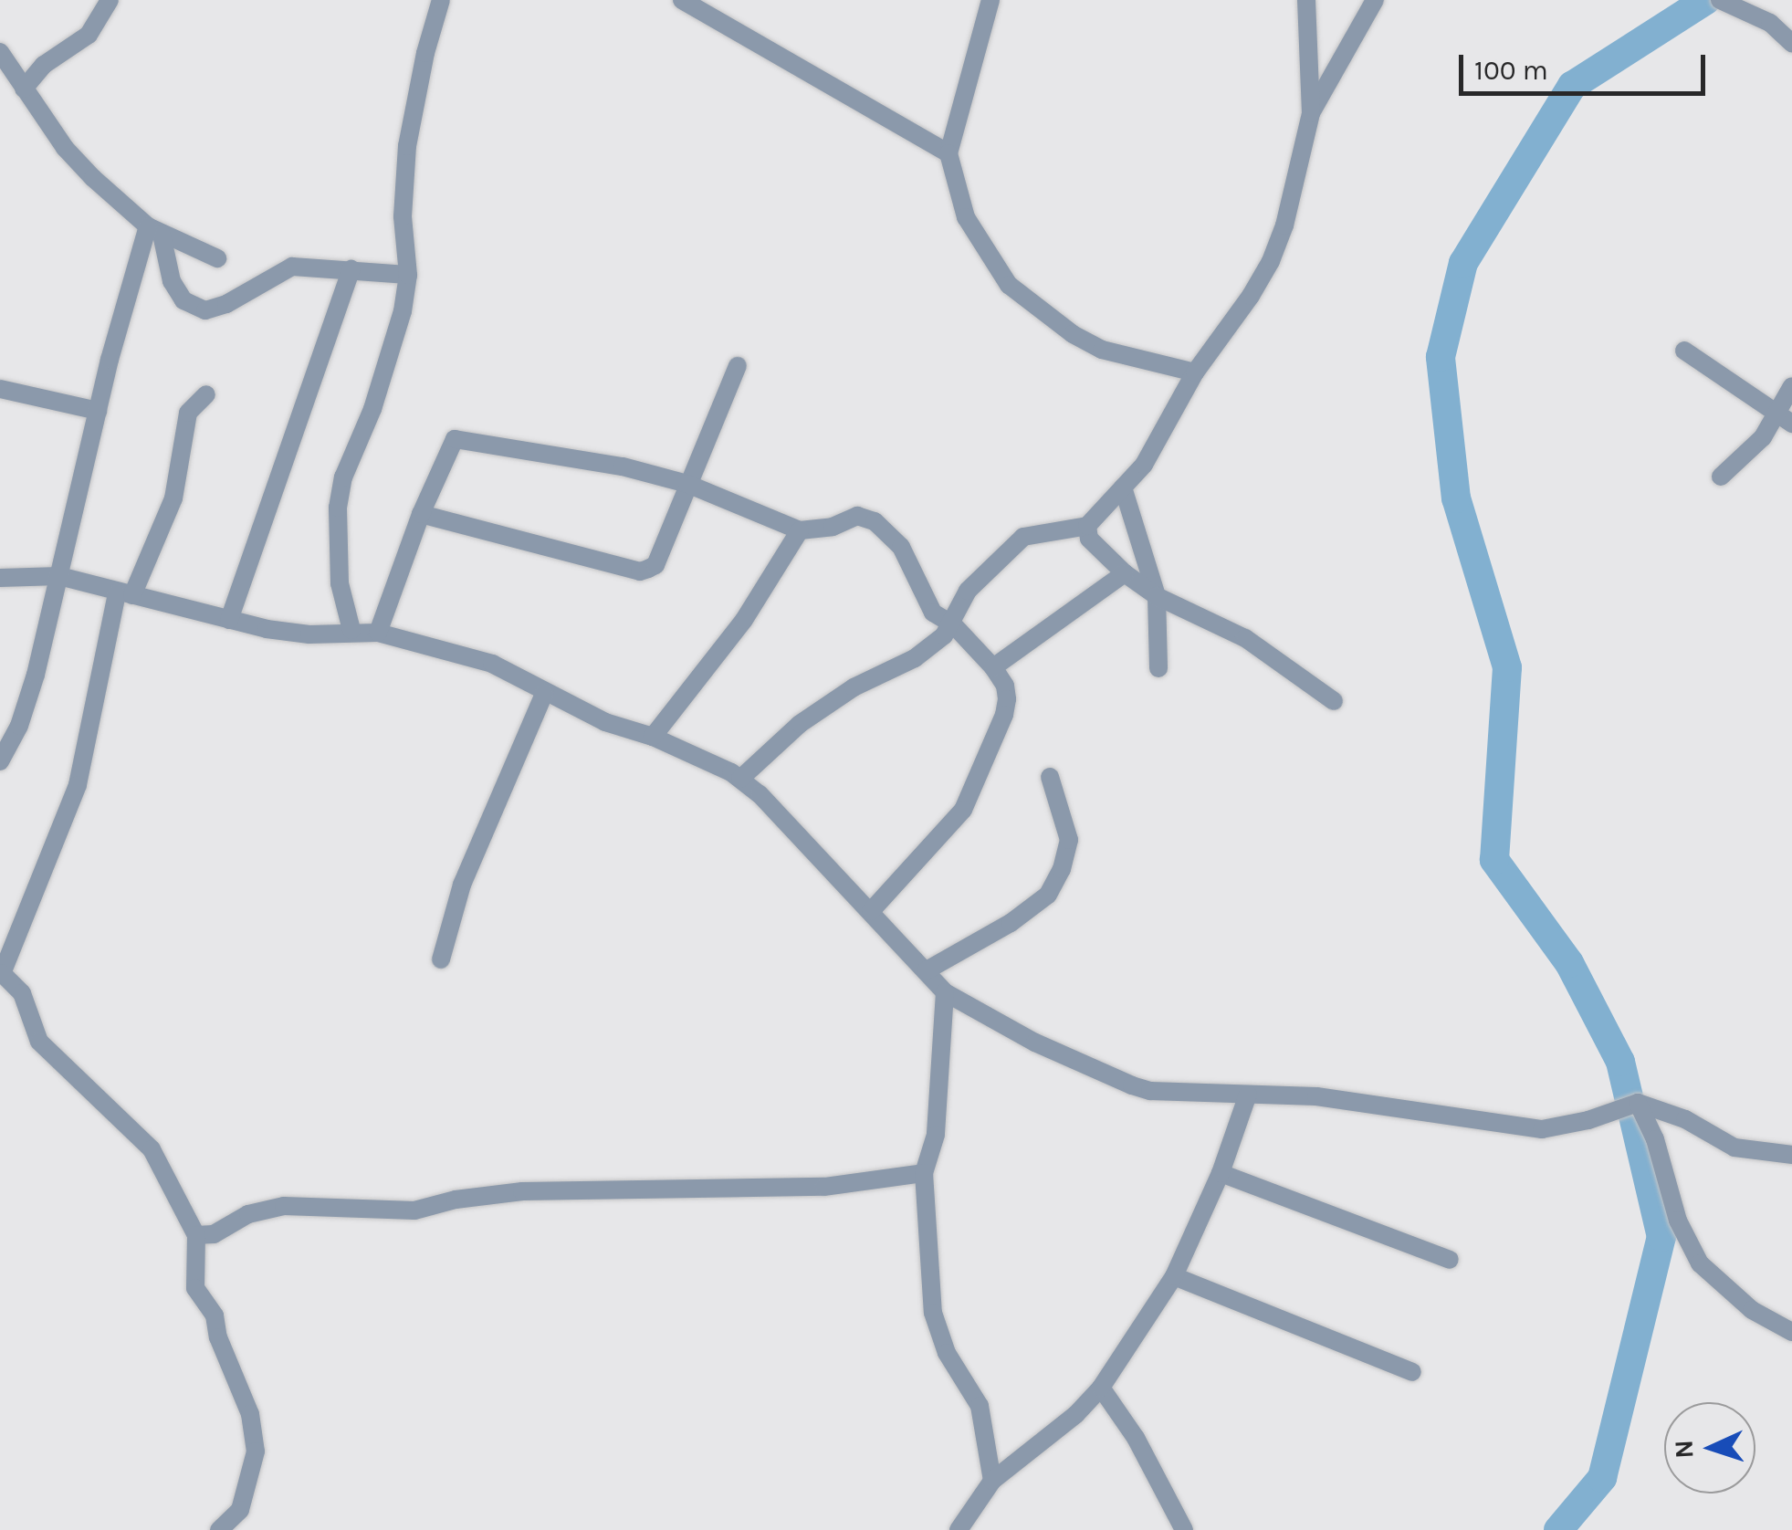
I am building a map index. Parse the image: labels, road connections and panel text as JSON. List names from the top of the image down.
{
  "scale_bar": "100 m",
  "north": "left"
}
